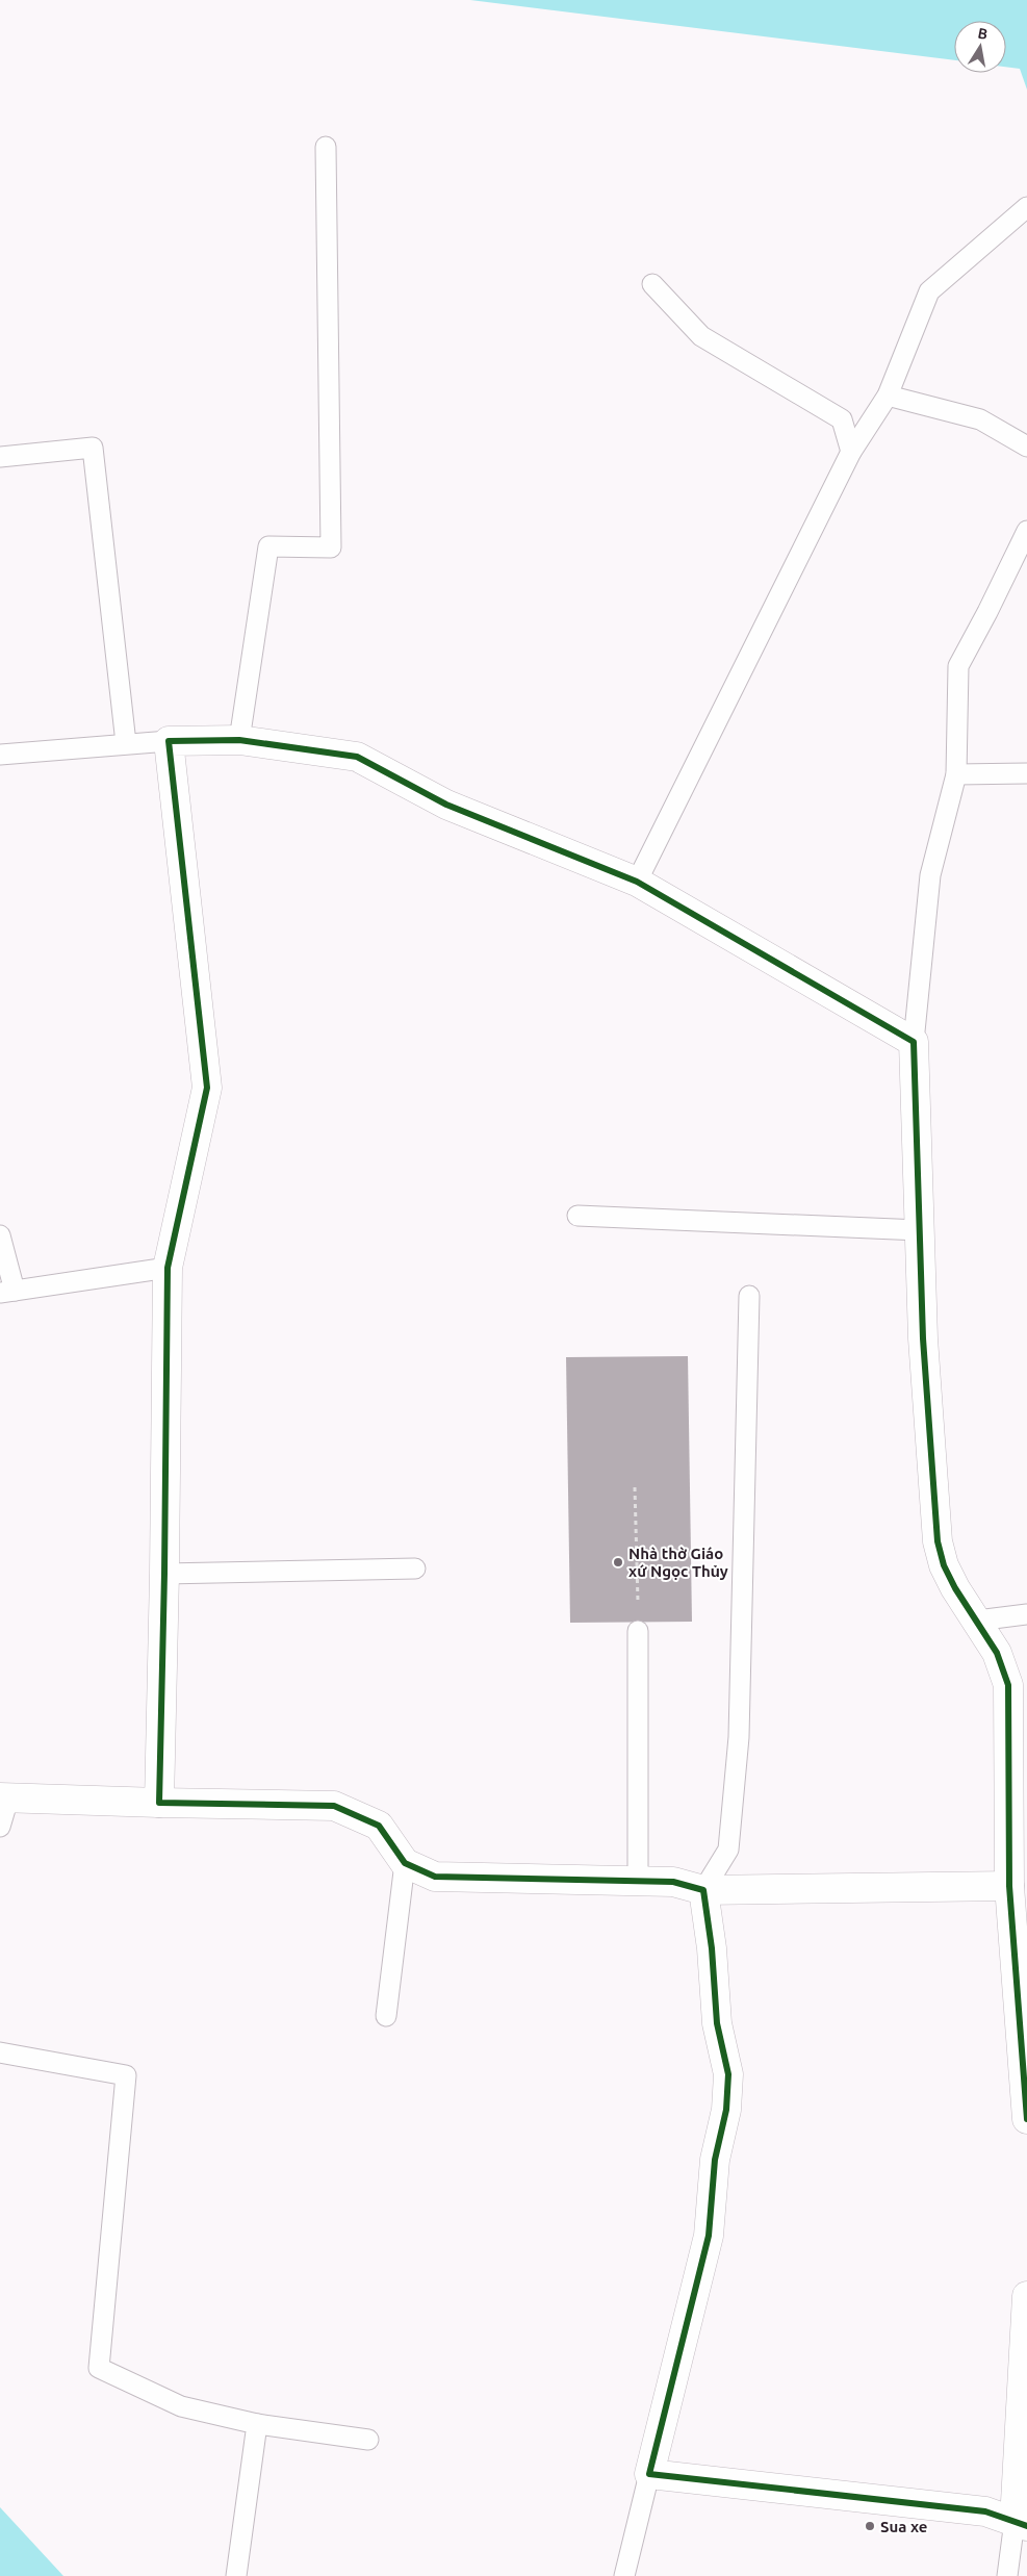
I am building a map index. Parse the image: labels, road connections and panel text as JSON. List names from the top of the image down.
{
  "places": ["Nhà thờ Giáo xứ Ngọc Thủy", "Sua xe"],
  "north": "top"
}
